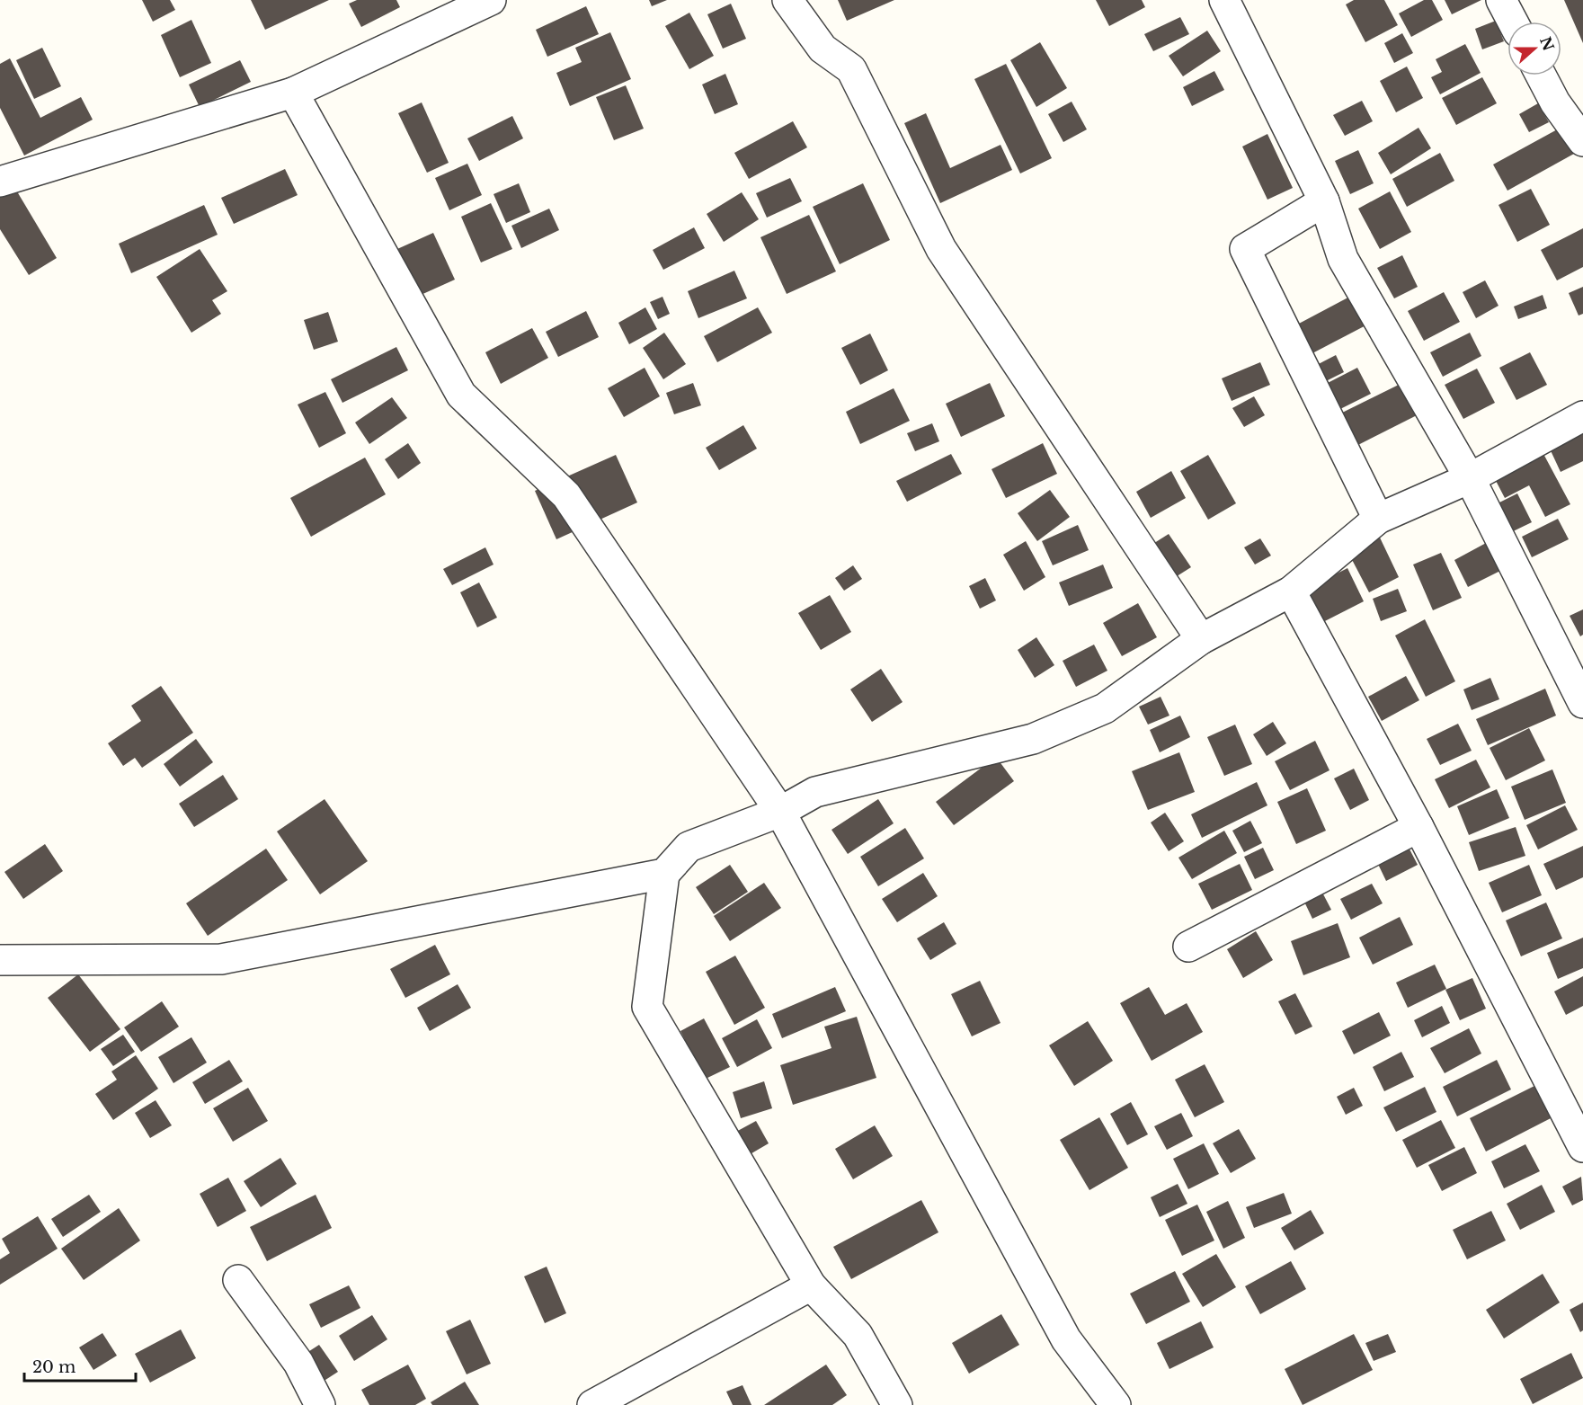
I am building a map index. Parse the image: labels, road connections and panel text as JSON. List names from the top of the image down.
{
  "scale_bar": "20 m",
  "north": "right"
}
